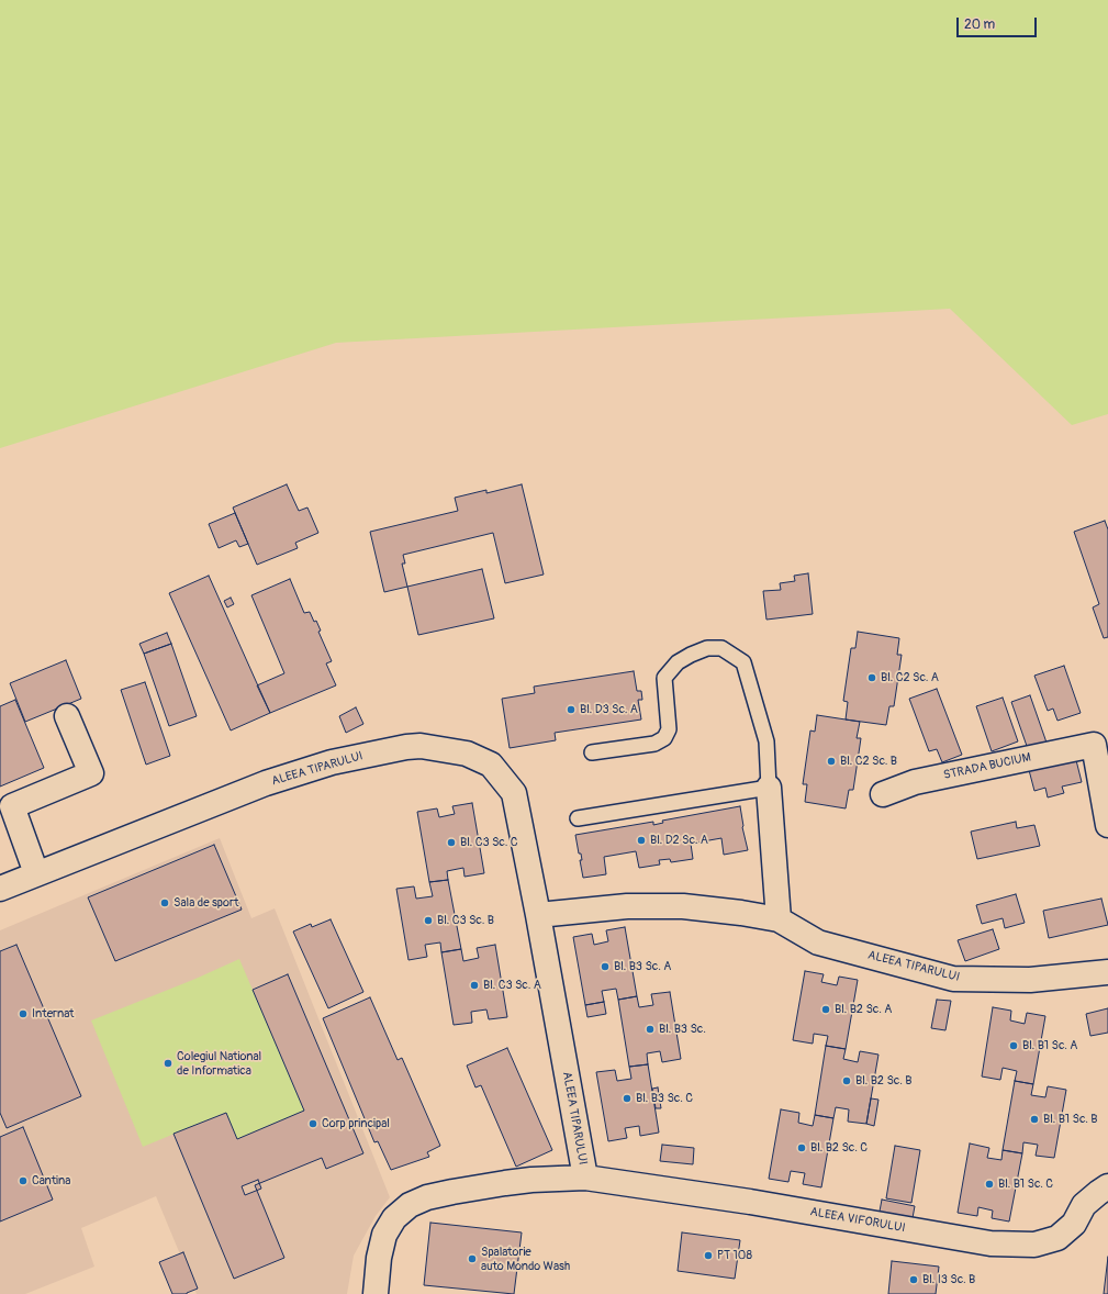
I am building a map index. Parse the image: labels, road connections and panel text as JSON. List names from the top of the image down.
{
  "streets": {
    "street": ["STRADA BUCIUM", "ALEEA TIPARULUI", "ALEEA VIFORULUI"]
  },
  "crossings": [
    ["ALEEA TIPARULUI", "ALEEA VIFORULUI"]
  ],
  "places": [
    "Bl. C2 Sc. A",
    "Bl. D3 Sc. A",
    "Bl. C2 Sc. B",
    "Bl. D2 Sc. A",
    "Bl. C3 Sc. C",
    "Sala de sport",
    "Bl. C3 Sc. B",
    "Bl. B3 Sc. A",
    "Bl. C3 Sc. A",
    "Bl. B2 Sc. A",
    "Internat",
    "Bl. B3 Sc.",
    "Bl. B1 Sc. A",
    "Colegiul National de Informatica",
    "Bl. B2 Sc. B",
    "Bl. B3 Sc. C",
    "Bl. B1 Sc. B",
    "Corp principal",
    "Bl. B2 Sc. C",
    "Cantina",
    "Bl. B1 Sc. C",
    "PT 108",
    "Spalatorie auto Mondo Wash",
    "Bl. I3 Sc. B"
  ],
  "scale_bar": "20 m"
}
